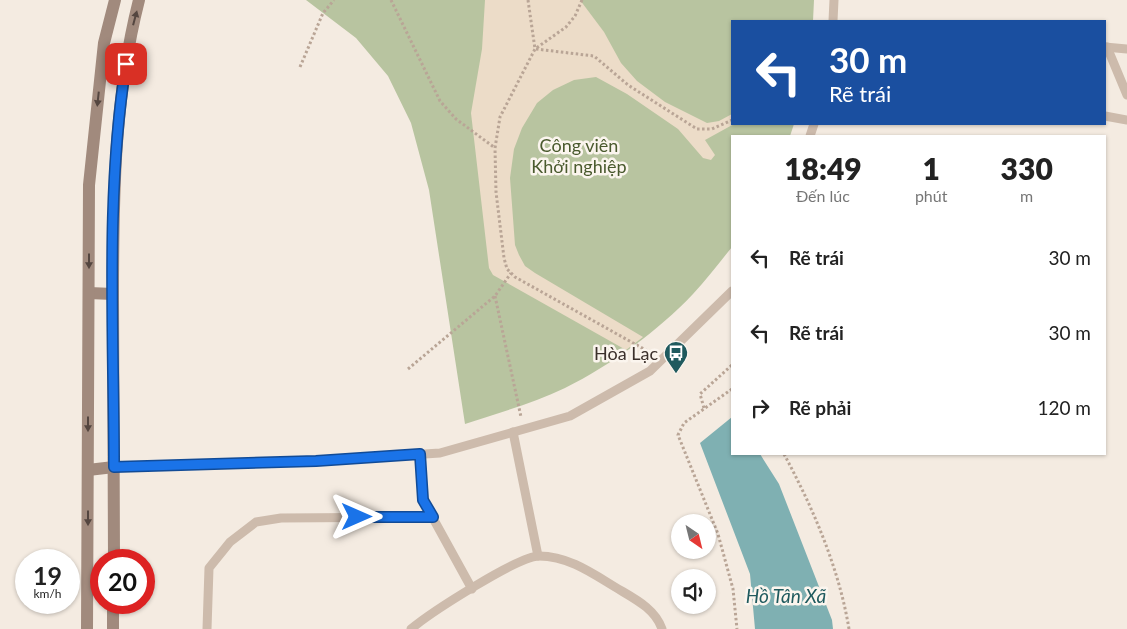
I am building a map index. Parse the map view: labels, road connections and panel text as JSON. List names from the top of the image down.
{
  "water": ["Hồ Tân Xã"],
  "parks": ["Công viên Khởi nghiệp"],
  "places": {
    "bus stop": ["Hòa Lạc"]
  },
  "north": "bottom right",
  "page": {
    "turn": ["30 m", "Rẽ trái"],
    "eta": [
      "18:49",
      "Đến lúc",
      "1",
      "phút",
      "330",
      "m"
    ],
    "list": [
      {
        "name": "Rẽ trái",
        "value": "30 m"
      },
      {
        "name": "Rẽ trái",
        "value": "30 m"
      },
      {
        "name": "Rẽ phải",
        "value": "120 m"
      }
    ],
    "speed": "19 km/h",
    "limit": "20"
  }
}
